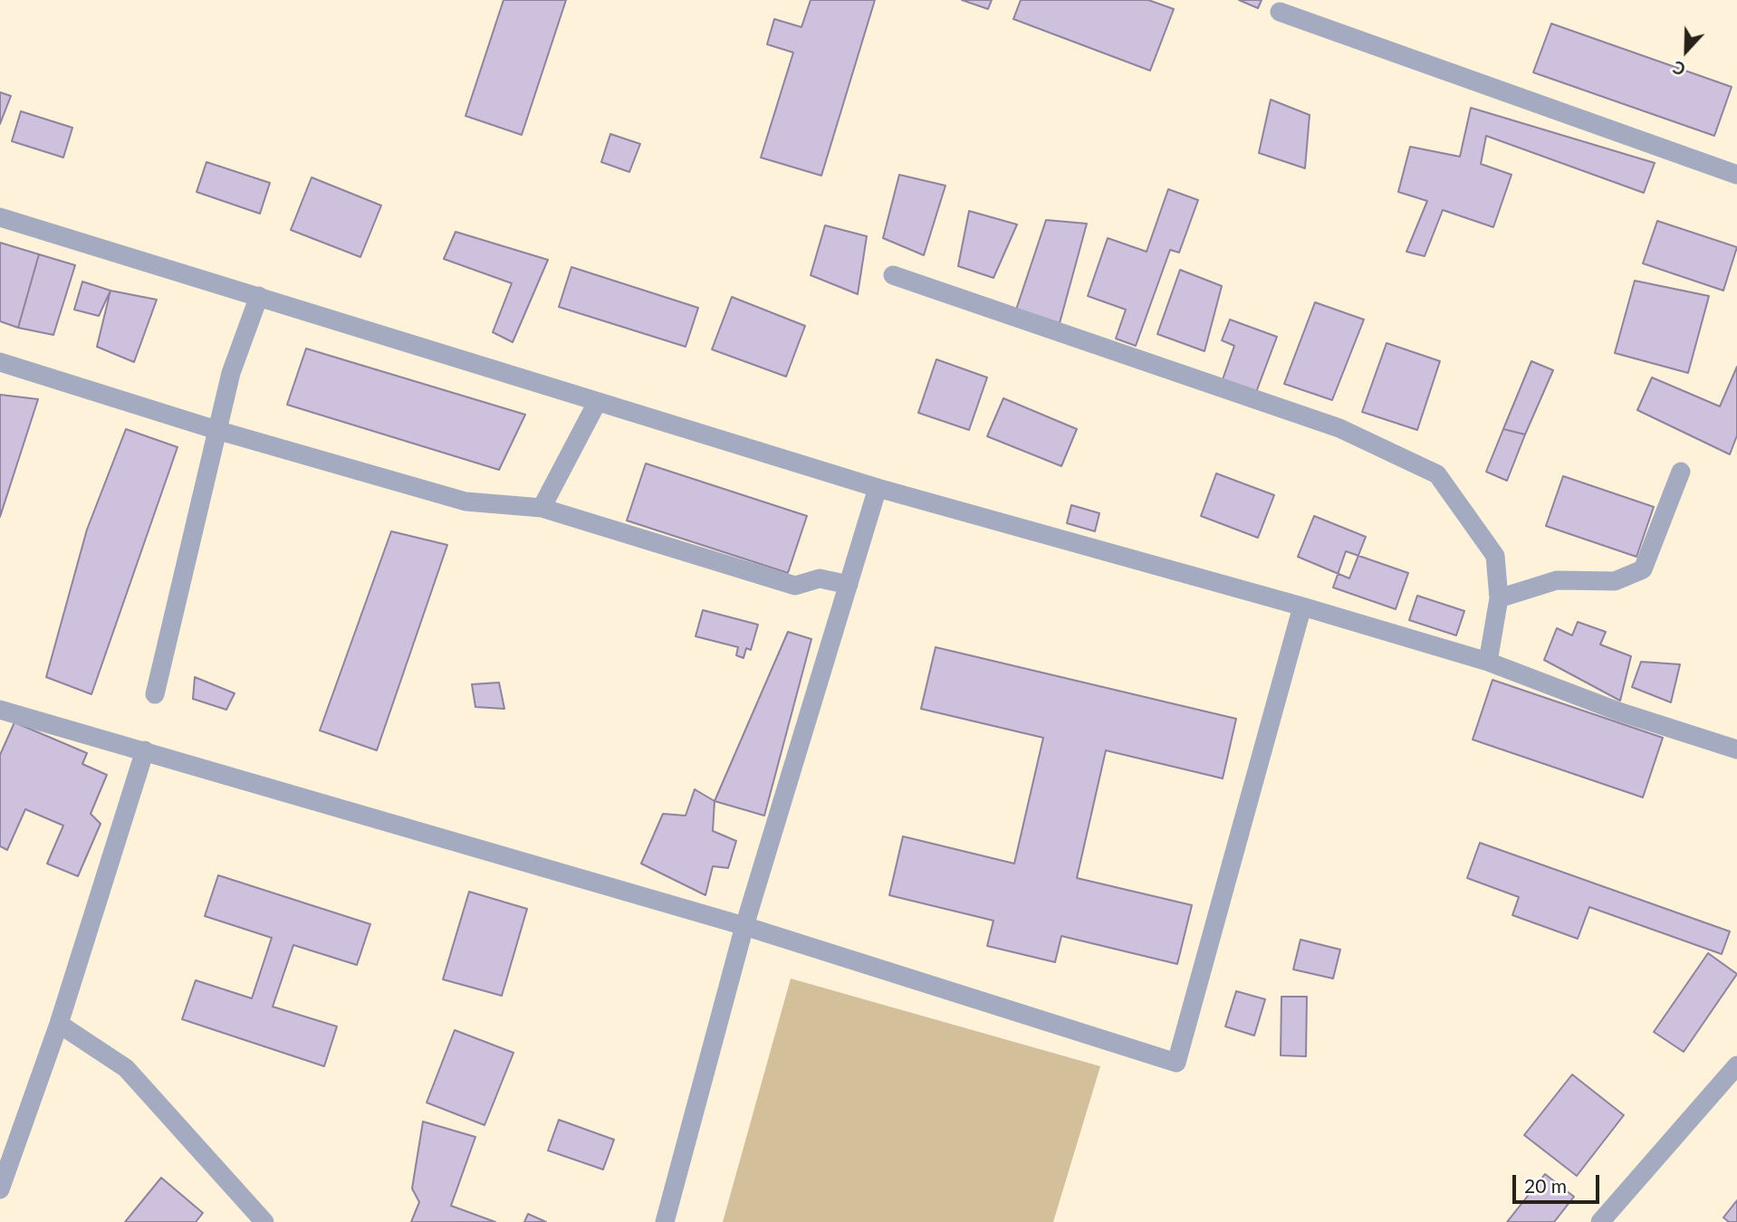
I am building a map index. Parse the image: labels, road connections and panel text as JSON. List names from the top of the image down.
{
  "scale_bar": "20 m",
  "north": "bottom"
}
